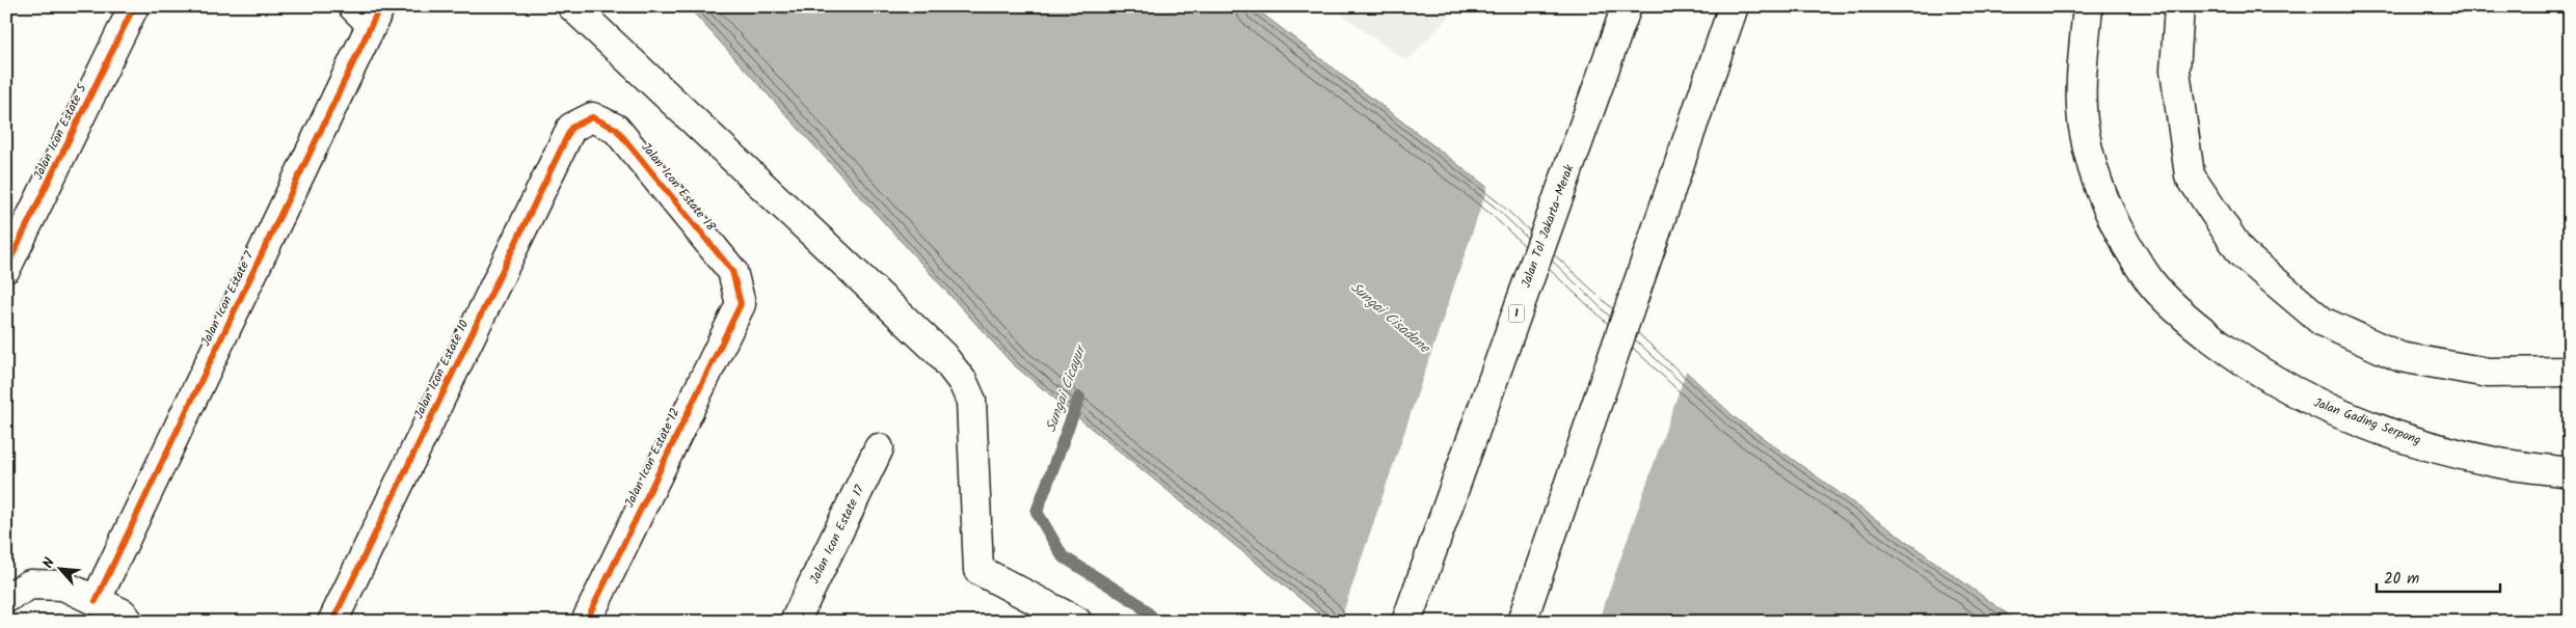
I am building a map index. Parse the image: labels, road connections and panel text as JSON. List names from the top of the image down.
{
  "streets": {
    "main road": [
      "Jalan Icon Estate 5",
      "Jalan Icon Estate 18",
      "Jalan Tol Jakarta–Merak",
      "Jalan Icon Estate 7",
      "1",
      "Jalan Icon Estate 10",
      "Jalan Gading Serpong",
      "Jalan Icon Estate 12",
      "Jalan Icon Estate 17"
    ]
  },
  "crossings": [
    ["Jalan Icon Estate 18", "Jalan Icon Estate 10"],
    ["Jalan Icon Estate 18", "Jalan Icon Estate 12"]
  ],
  "water": ["Sungai Cisadane", "Sungai Cicayur"],
  "scale_bar": "20 m",
  "north": "top left"
}
